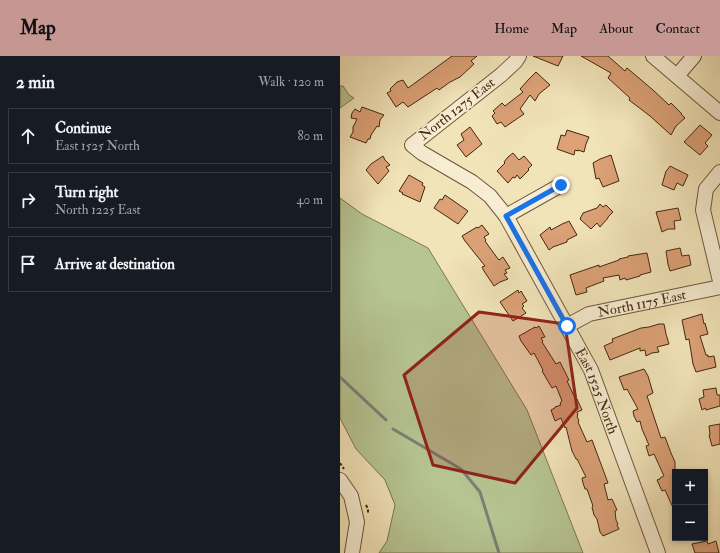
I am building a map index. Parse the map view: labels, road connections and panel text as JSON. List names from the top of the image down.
{
  "streets": {
    "street": ["North 1275 East", "North 1175 East", "East 1525 North"]
  },
  "crossings": [
    ["North 1275 East", "East 1525 North"],
    ["North 1175 East", "East 1525 North"]
  ],
  "page": {
    "header": "Map",
    "nav": [
      "Home",
      "Map",
      "About",
      "Contact"
    ],
    "heading": ["2 min", "Walk · 120 m"],
    "list": [
      ["Continue", "East 1525 North", "80 m"],
      ["Turn right", "North 1225 East", "40 m"],
      "Arrive at destination"
    ],
    "map_buttons": ["+", "−"]
  }
}
